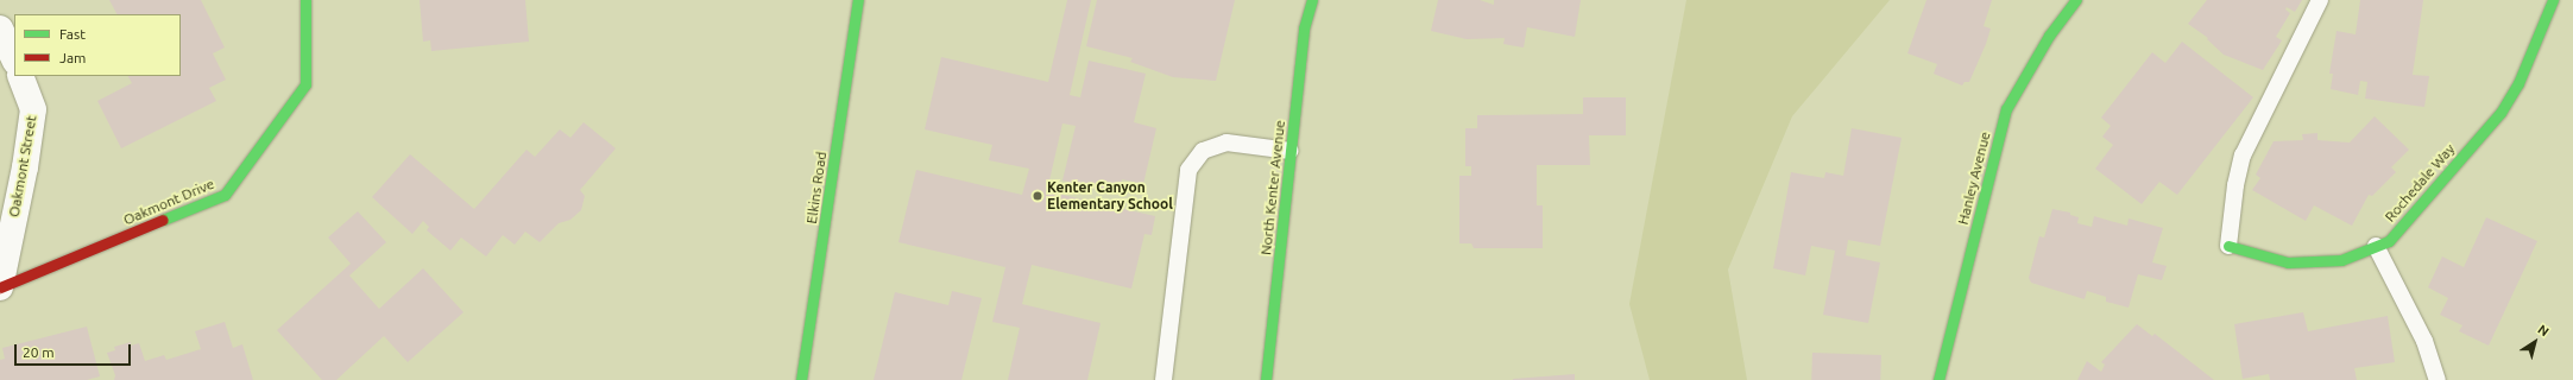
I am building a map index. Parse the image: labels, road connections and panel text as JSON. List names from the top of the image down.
{
  "streets": {
    "street": [
      "Oakmont Street",
      "Hanley Avenue",
      "Rochedale Way",
      "Elkins Road",
      "North Kenter Avenue",
      "Oakmont Drive"
    ]
  },
  "crossings": [
    ["Oakmont Street", "Oakmont Drive"]
  ],
  "places": ["Kenter Canyon Elementary School"],
  "legend": ["Fast", "Jam"],
  "scale_bar": "20 m",
  "north": "top right"
}
